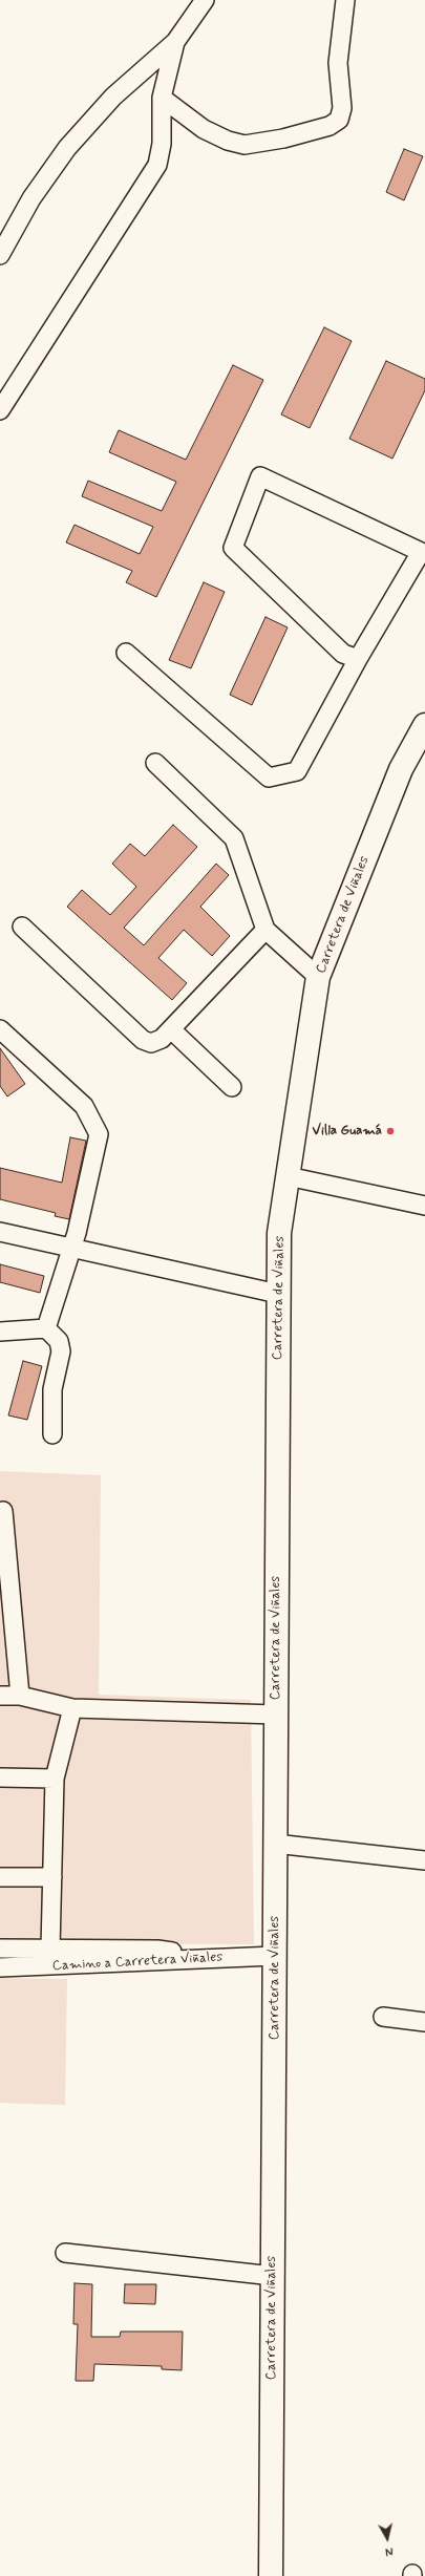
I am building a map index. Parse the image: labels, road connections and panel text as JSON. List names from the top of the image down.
{
  "streets": {
    "main road": ["Carretera de Viñales"],
    "street": ["Camino a Carretera Viñales"]
  },
  "crossings": [
    ["Carretera de Viñales", "Camino a Carretera Viñales"]
  ],
  "places": ["Villa Guamá"],
  "north": "bottom"
}
